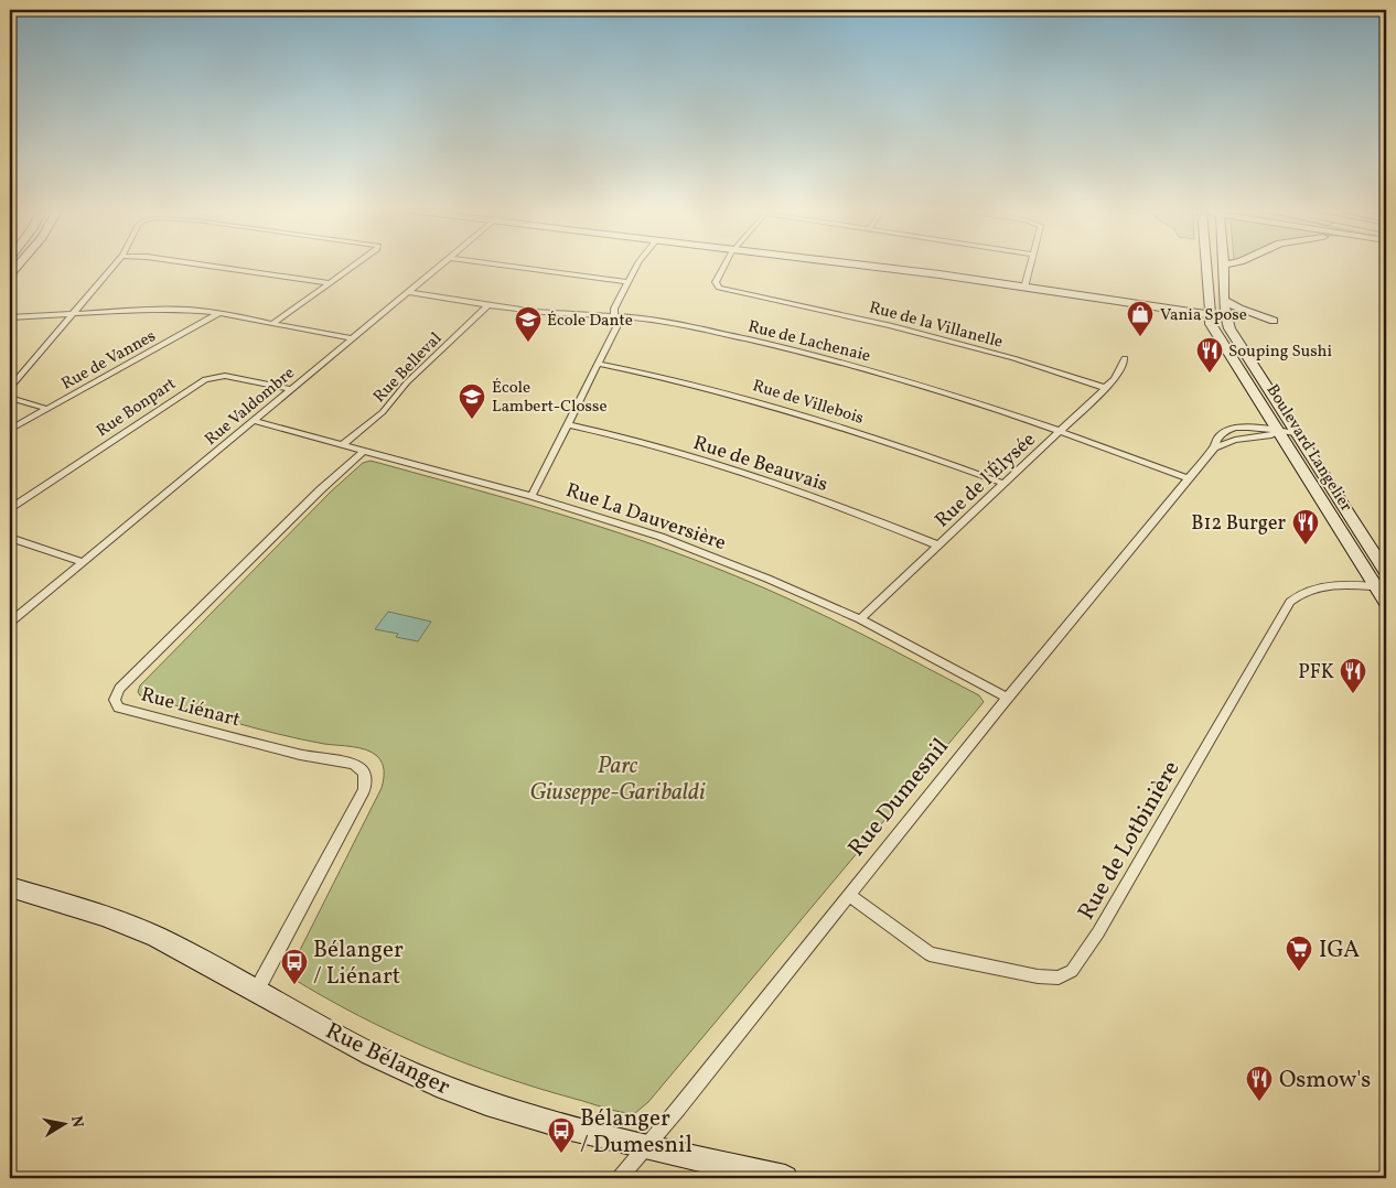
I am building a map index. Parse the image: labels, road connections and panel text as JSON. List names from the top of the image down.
{
  "streets": {
    "main road": ["Boulevard Langelier", "Rue Bélanger"],
    "street": [
      "Rue de la Villanelle",
      "Rue de Lachenaie",
      "Rue de Vannes",
      "Rue Belleval",
      "Rue de Villebois",
      "Rue Valdombre",
      "Rue Bonpart",
      "Rue de Beauvais",
      "Rue de l'Élysée",
      "Rue La Dauversière",
      "Rue Liénart",
      "Rue Dumesnil",
      "Rue de Lotbinière"
    ]
  },
  "crossings": [
    ["Rue de la Villanelle", "Rue de l'Élysée"],
    ["Rue de Lachenaie", "Rue Belleval"],
    ["Rue de Lachenaie", "Rue Valdombre"],
    ["Rue de Lachenaie", "Rue de l'Élysée"],
    ["Rue de Lachenaie", "Rue Dumesnil"],
    ["Rue Belleval", "Rue La Dauversière"],
    ["Rue de Villebois", "Rue de l'Élysée"],
    ["Rue Valdombre", "Rue Bonpart"],
    ["Rue Valdombre", "Rue La Dauversière"],
    ["Boulevard Langelier", "Rue Dumesnil"],
    ["Boulevard Langelier", "Rue de Lotbinière"],
    ["Rue de Beauvais", "Rue de l'Élysée"],
    ["Rue de l'Élysée", "Rue La Dauversière"],
    ["Rue La Dauversière", "Rue Liénart"],
    ["Rue La Dauversière", "Rue Dumesnil"],
    ["Rue Liénart", "Rue Bélanger"],
    ["Rue Dumesnil", "Rue de Lotbinière"],
    ["Rue Dumesnil", "Rue Bélanger"]
  ],
  "parks": ["Parc Giuseppe-Garibaldi"],
  "places": {
    "shop": ["Vania Spose"],
    "school or university": ["École Dante", "École Lambert-Closse"],
    "restaurant": [
      "Souping Sushi",
      "B12 Burger",
      "PFK",
      "Osmow's"
    ],
    "supermarket": ["IGA"],
    "bus stop": ["Bélanger / Liénart", "Bélanger / Dumesnil"]
  },
  "north": "right"
}
